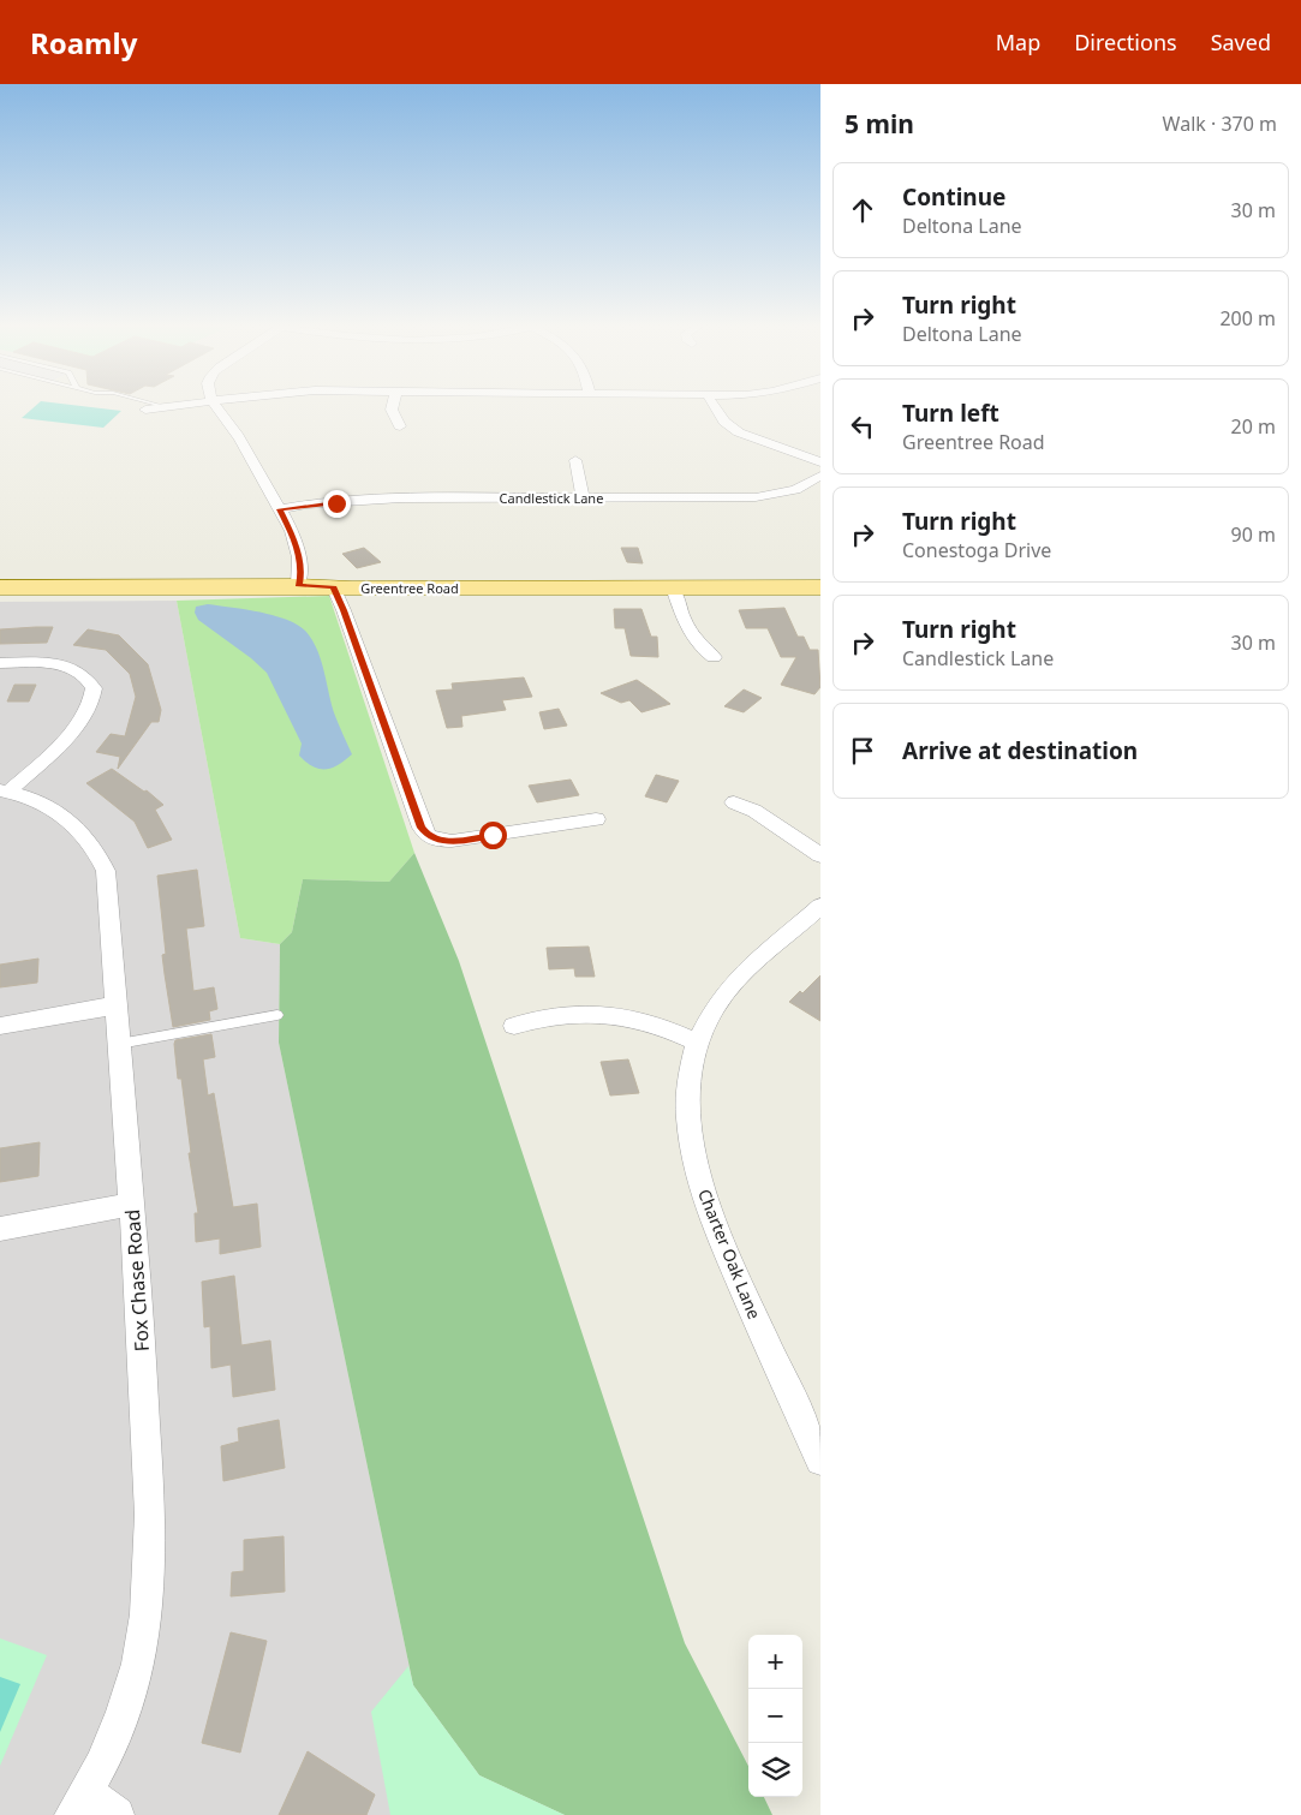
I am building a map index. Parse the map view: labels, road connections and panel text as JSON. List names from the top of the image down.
{
  "streets": {
    "main road": ["Greentree Road"],
    "street": ["Candlestick Lane", "Charter Oak Lane", "Fox Chase Road"]
  },
  "page": {
    "header": "Roamly",
    "nav": ["Map", "Directions", "Saved"],
    "heading": ["5 min", "Walk · 370 m"],
    "list": [
      ["Continue", "Deltona Lane", "30 m"],
      ["Turn right", "Deltona Lane", "200 m"],
      ["Turn left", "Greentree Road", "20 m"],
      ["Turn right", "Conestoga Drive", "90 m"],
      ["Turn right", "Candlestick Lane", "30 m"],
      "Arrive at destination"
    ],
    "map_buttons": ["+", "−"]
  }
}
